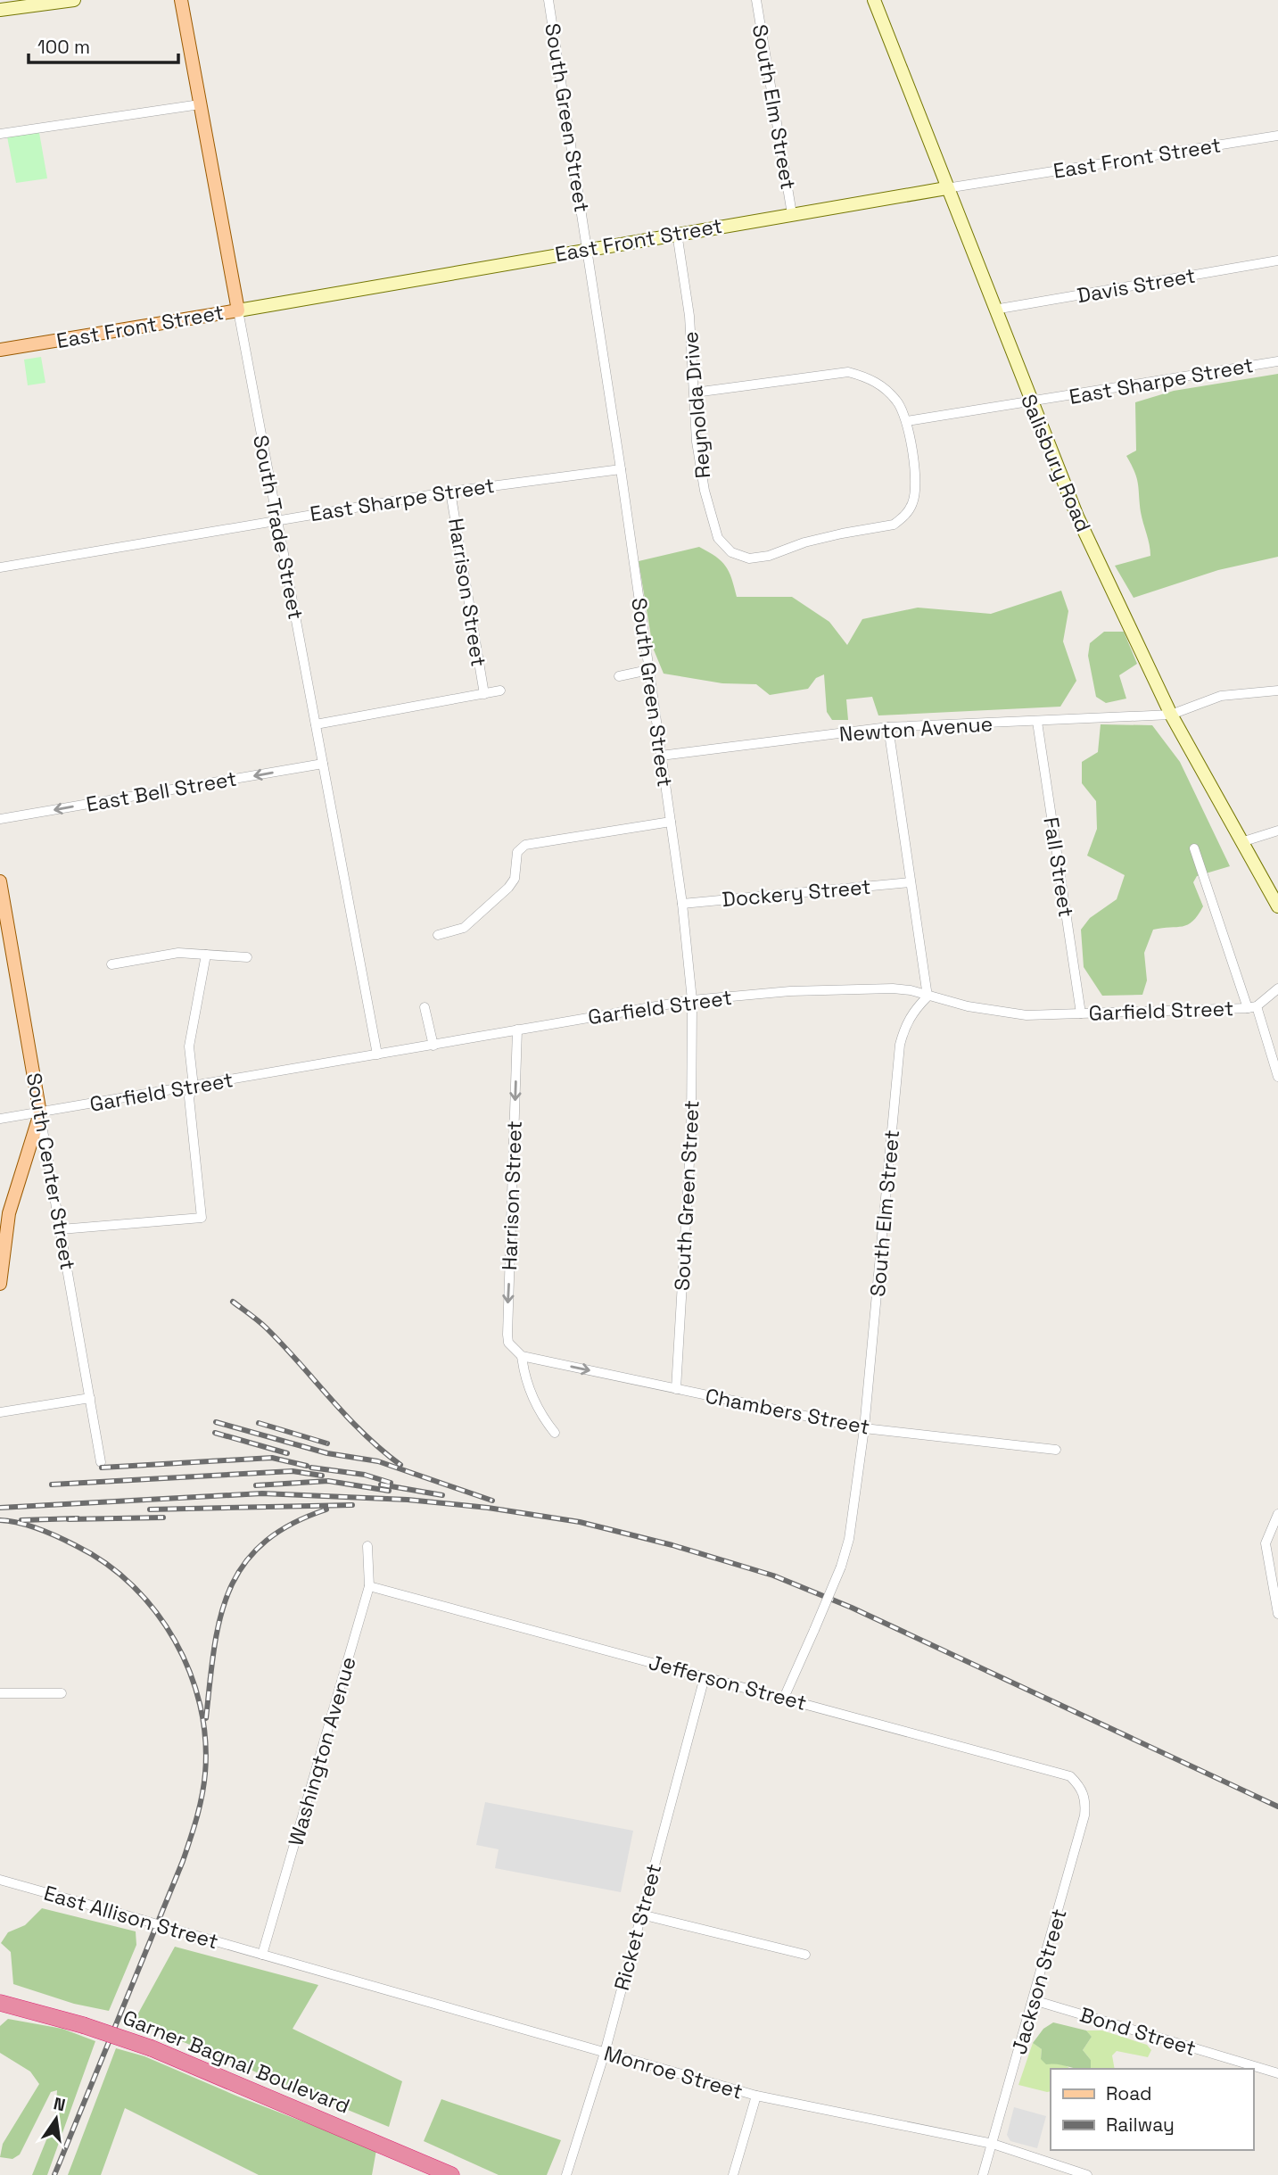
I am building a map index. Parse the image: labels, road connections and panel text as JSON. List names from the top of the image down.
{
  "streets": {
    "highway": ["Garner Bagnal Boulevard"],
    "main road": ["East Front Street", "South Trade Street", "South Center Street"],
    "street": [
      "South Elm Street",
      "South Green Street",
      "Davis Street",
      "East Sharpe Street",
      "Reynolda Drive",
      "Salisbury Road",
      "Harrison Street",
      "Newton Avenue",
      "East Bell Street",
      "Fall Street",
      "Dockery Street",
      "Garfield Street",
      "Chambers Street",
      "Jefferson Street",
      "Washington Avenue",
      "East Allison Street",
      "Ricket Street",
      "Jackson Street",
      "Bond Street",
      "Monroe Street"
    ]
  },
  "crossings": [
    ["South Elm Street", "East Front Street"],
    ["South Elm Street", "Garfield Street"],
    ["South Elm Street", "Chambers Street"],
    ["South Elm Street", "Jefferson Street"],
    ["South Green Street", "East Front Street"],
    ["South Green Street", "East Sharpe Street"],
    ["South Green Street", "Newton Avenue"],
    ["South Green Street", "Dockery Street"],
    ["South Green Street", "Garfield Street"],
    ["South Green Street", "Chambers Street"],
    ["East Front Street", "Reynolda Drive"],
    ["East Front Street", "Salisbury Road"],
    ["East Front Street", "South Trade Street"],
    ["Davis Street", "Salisbury Road"],
    ["East Sharpe Street", "Reynolda Drive"],
    ["East Sharpe Street", "Salisbury Road"],
    ["East Sharpe Street", "South Trade Street"],
    ["East Sharpe Street", "Harrison Street"],
    ["Salisbury Road", "Newton Avenue"],
    ["South Trade Street", "East Bell Street"],
    ["South Trade Street", "Garfield Street"],
    ["Harrison Street", "Garfield Street"],
    ["Harrison Street", "Chambers Street"],
    ["Newton Avenue", "Fall Street"],
    ["Fall Street", "Garfield Street"],
    ["Garfield Street", "South Center Street"],
    ["Jefferson Street", "Washington Avenue"],
    ["Jefferson Street", "Ricket Street"],
    ["Jefferson Street", "Jackson Street"],
    ["Washington Avenue", "East Allison Street"],
    ["Washington Avenue", "Monroe Street"],
    ["East Allison Street", "Monroe Street"],
    ["Ricket Street", "Monroe Street"],
    ["Jackson Street", "Bond Street"],
    ["Jackson Street", "Monroe Street"]
  ],
  "one_way": ["Harrison Street", "East Bell Street"],
  "legend": ["Road", "Railway"],
  "scale_bar": "100 m",
  "north": "top"
}
